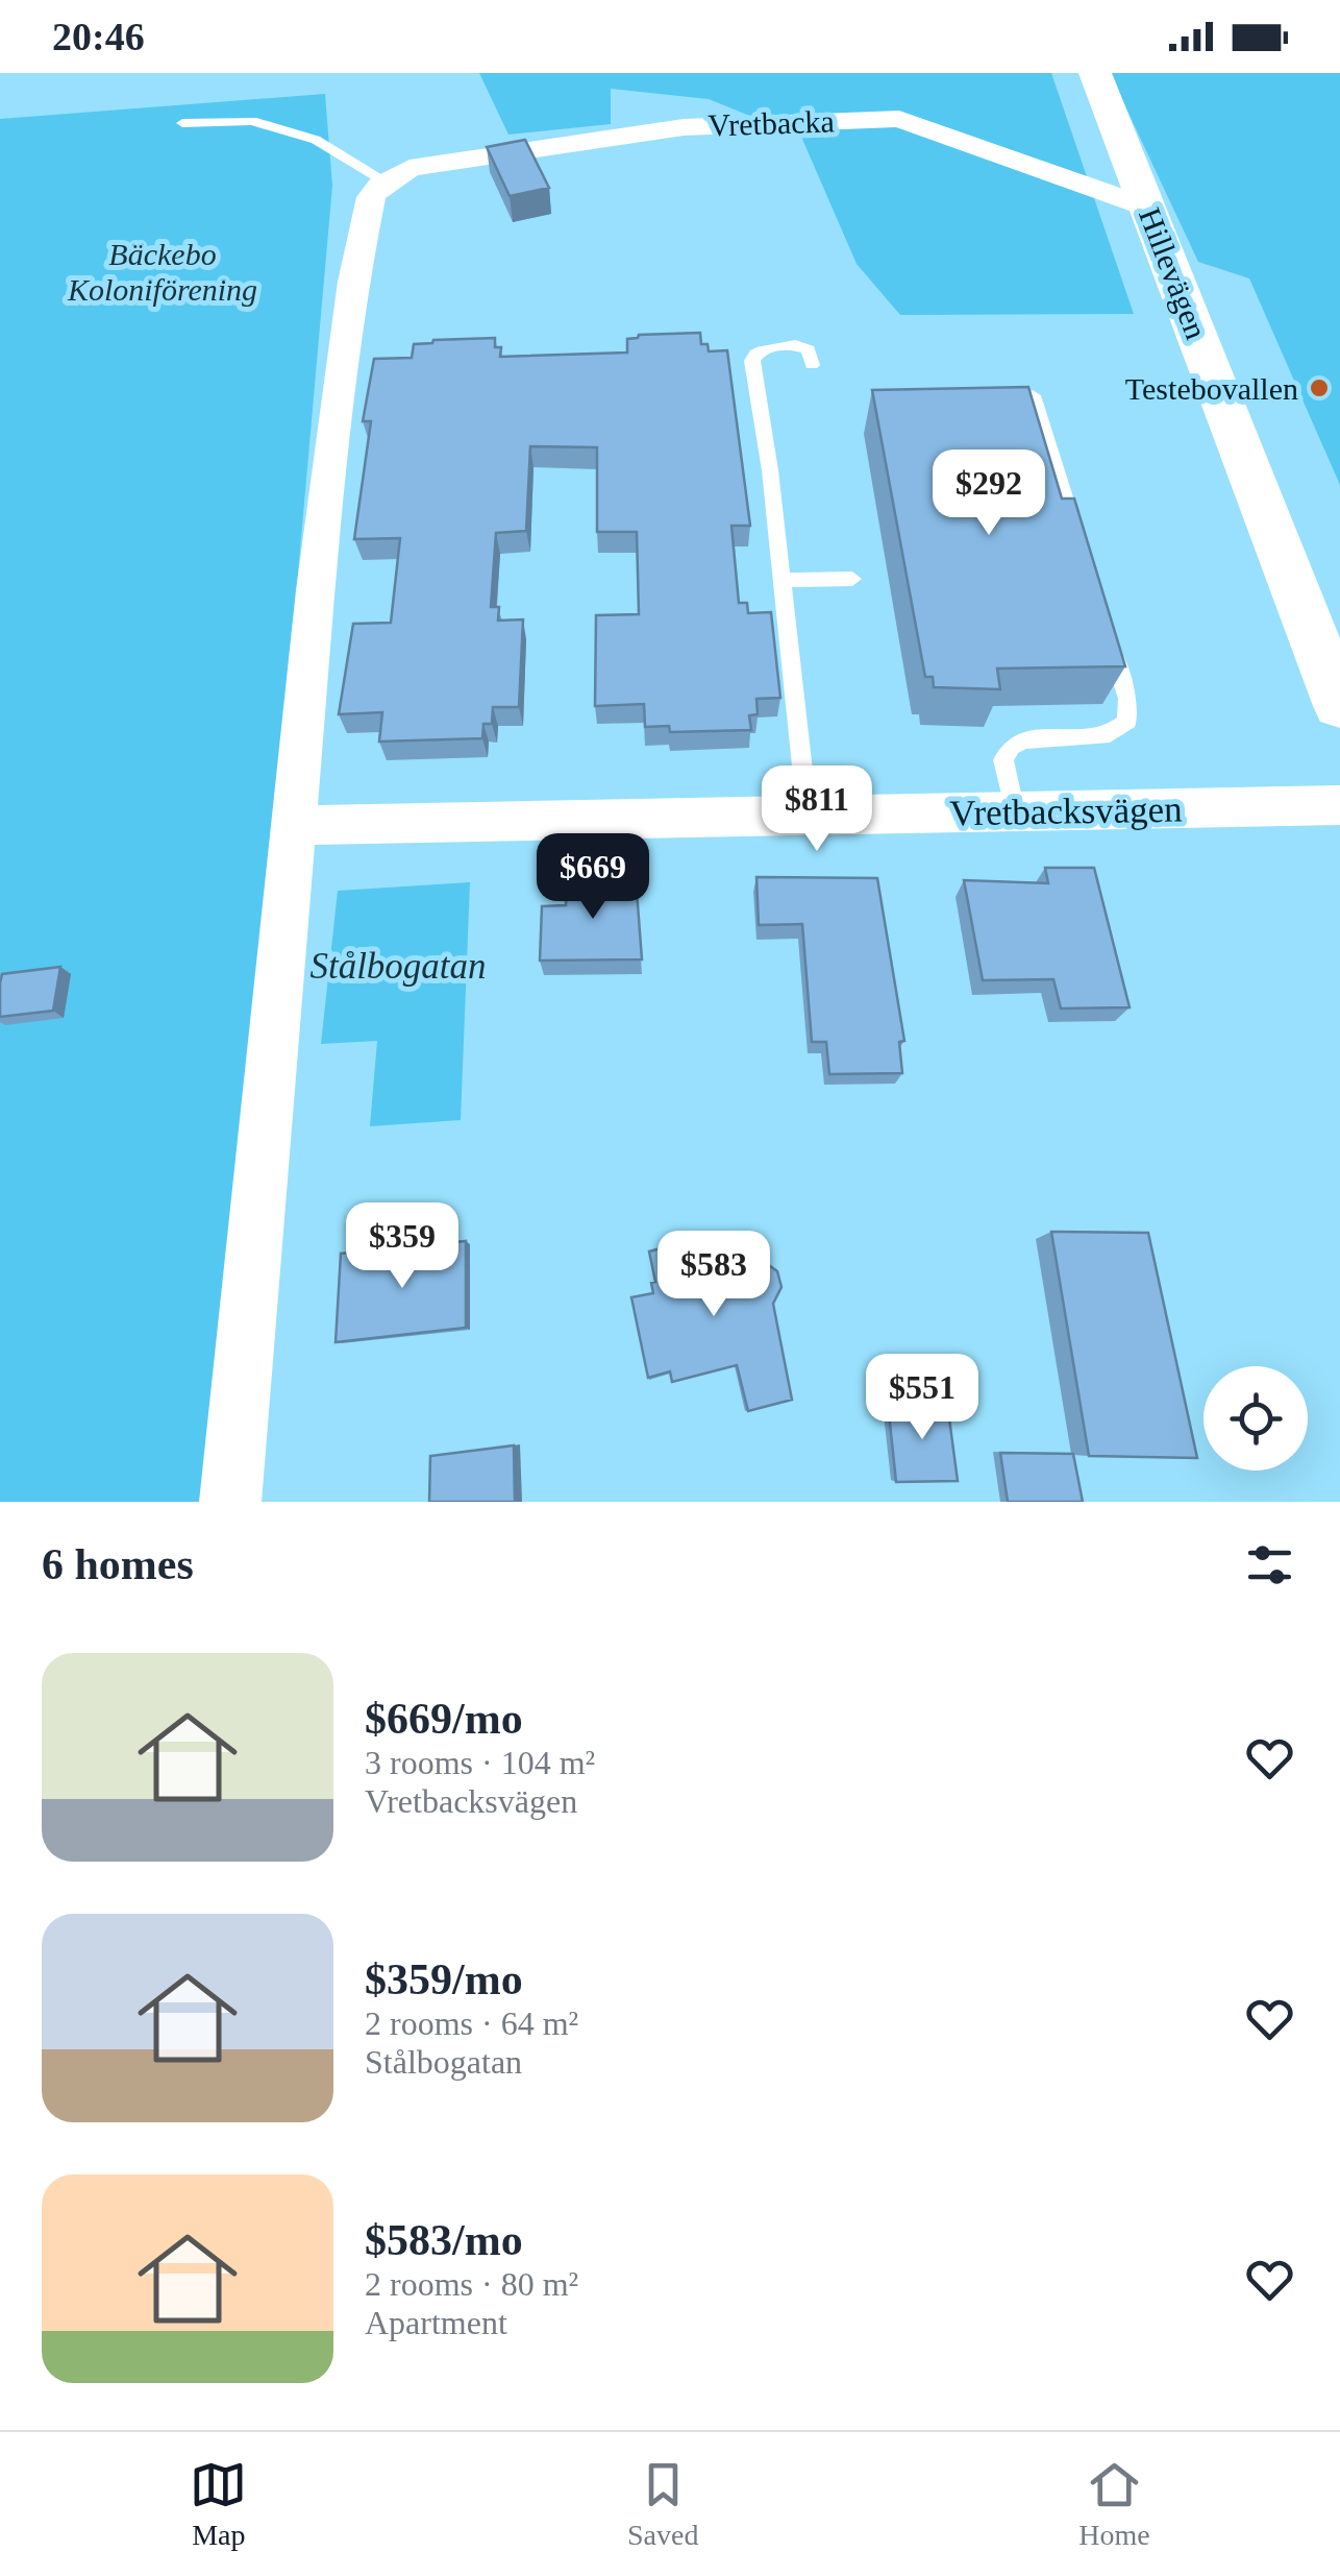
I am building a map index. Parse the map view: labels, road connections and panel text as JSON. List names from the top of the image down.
{
  "streets": {
    "street": ["Vretbacka", "Hillevägen", "Vretbacksvägen"]
  },
  "crossings": [
    ["Vretbacka", "Hillevägen"]
  ],
  "parks": ["Bäckebo Koloniförening", "Stålbogatan"],
  "places": ["Testebovallen"],
  "page": {
    "status": "20:46",
    "price": [
      "$292",
      "$811",
      "$669",
      "$359",
      "$583",
      "$551"
    ],
    "heading": "6 homes",
    "list": [
      {
        "name": "$669/mo",
        "note": "3 rooms · 104 m² · Vretbacksvägen"
      },
      {
        "name": "$359/mo",
        "note": "2 rooms · 64 m² · Stålbogatan"
      },
      {
        "name": "$583/mo",
        "note": "2 rooms · 80 m² · Apartment"
      }
    ],
    "tabs": ["Map", "Saved", "Home"]
  }
}
